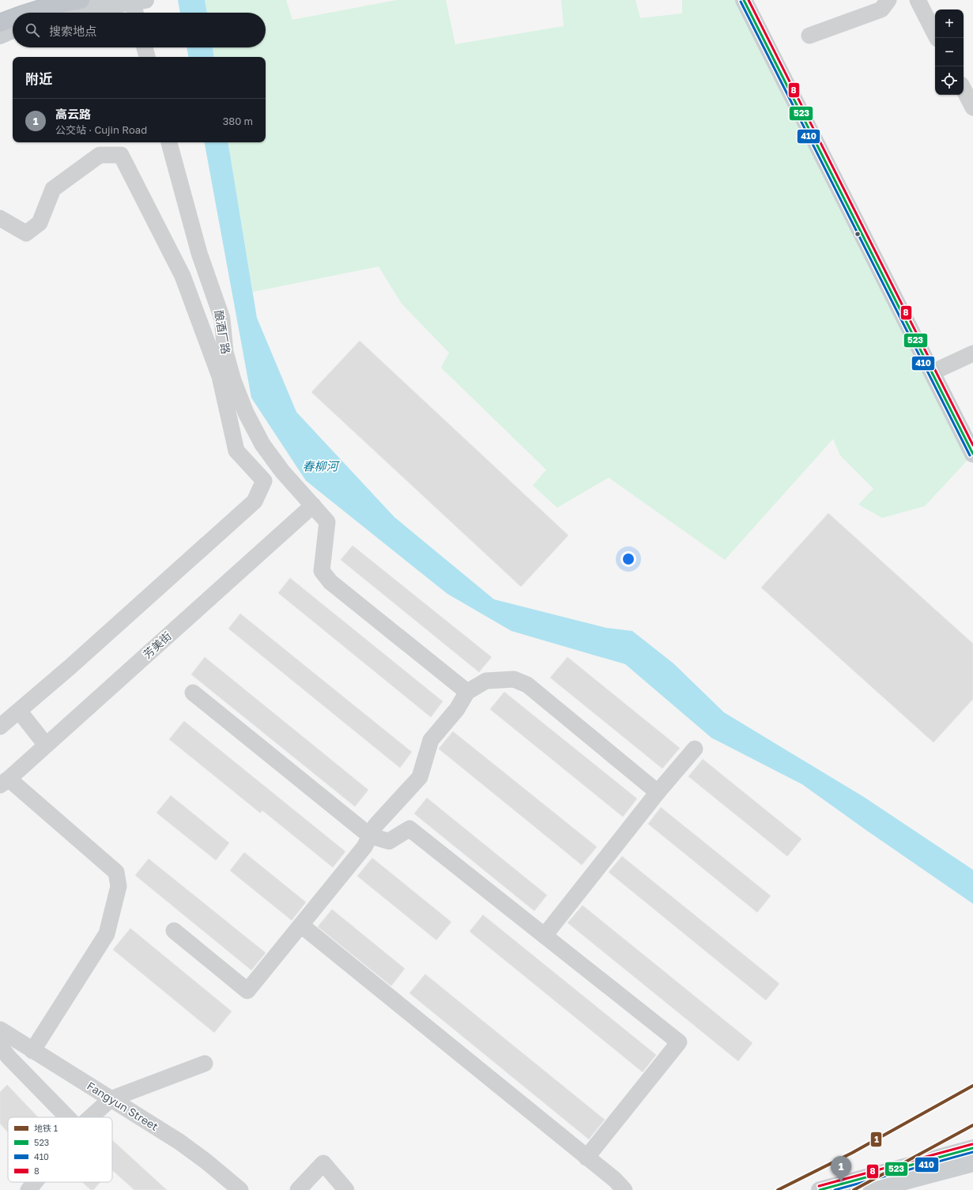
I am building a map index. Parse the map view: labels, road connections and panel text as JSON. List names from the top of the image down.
{
  "streets": {
    "street": ["酿酒厂路", "芳美街", "Fangyun Street"]
  },
  "crossings": [
    ["酿酒厂路", "芳美街"]
  ],
  "water": ["春柳河"],
  "lines": [
    "transit line 523",
    "transit line 8",
    "transit line 410",
    "metro line 1"
  ],
  "legend": [
    "地铁 1",
    "523",
    "410",
    "8"
  ],
  "page": {
    "map_buttons": ["+", "−"],
    "search": "搜索地点",
    "heading": "附近",
    "list": [
      {
        "mark": "1",
        "name": "高云路",
        "note": "公交站 · Cujin Road",
        "value": "380 m"
      }
    ],
    "pins": "1"
  }
}
